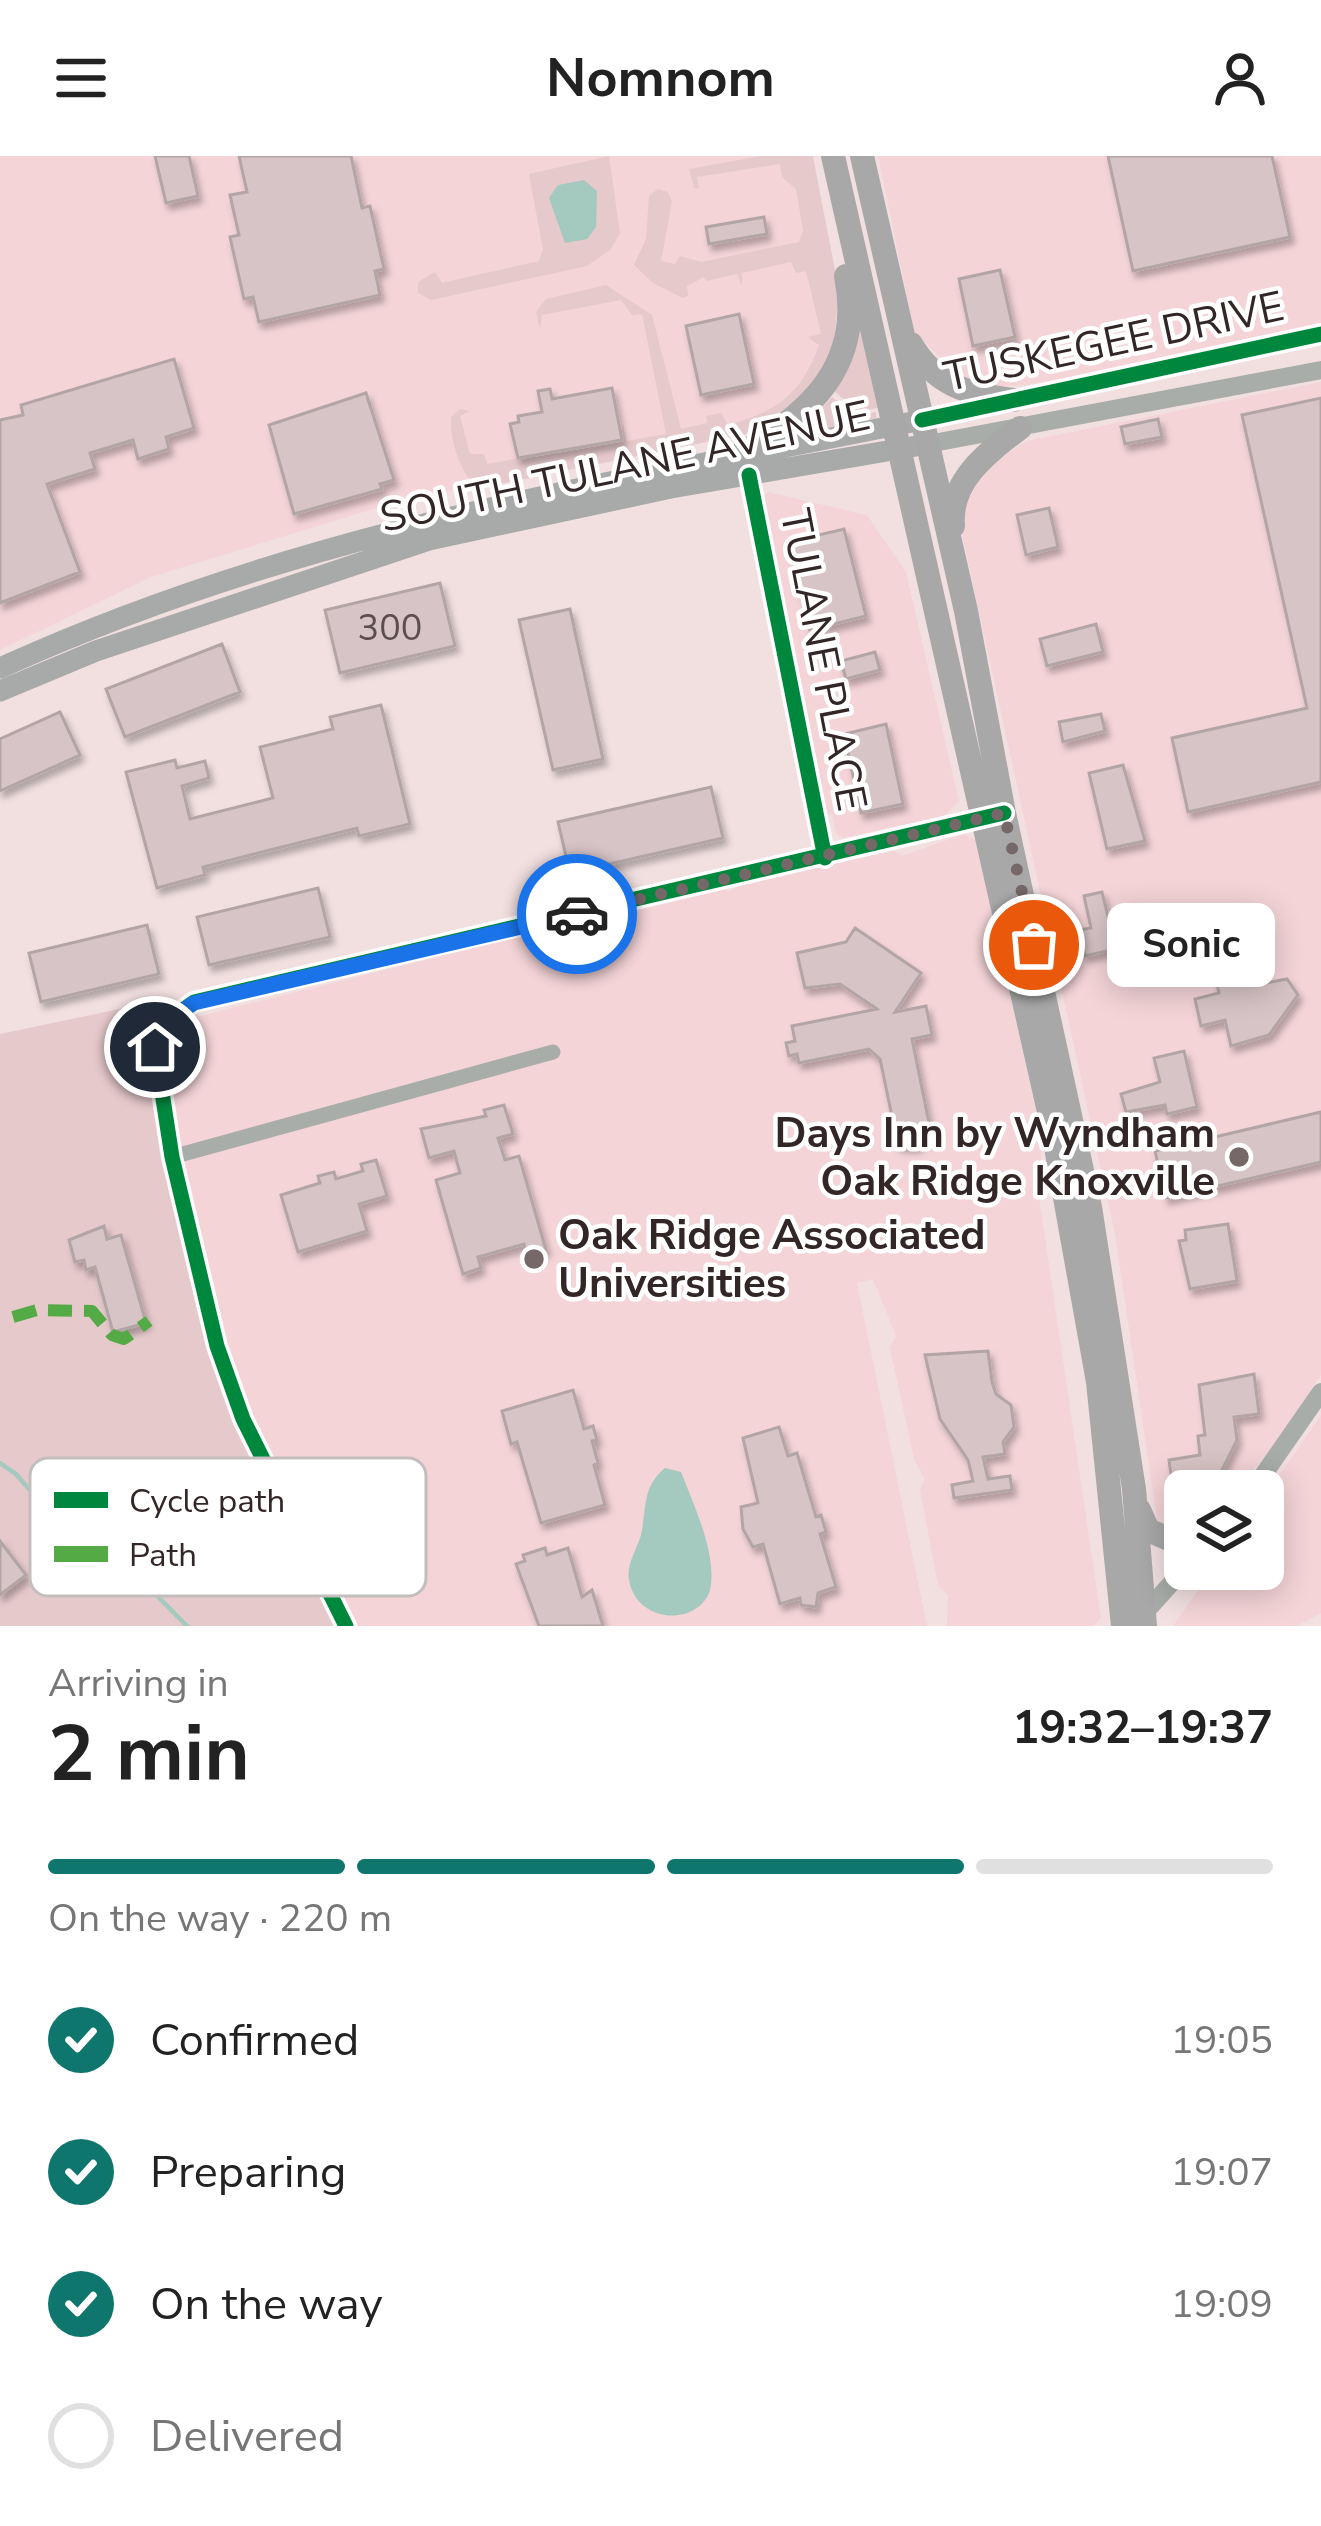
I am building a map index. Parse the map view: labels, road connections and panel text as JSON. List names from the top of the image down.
{
  "streets": {
    "main road": ["SOUTH TULANE AVENUE"],
    "street": ["TUSKEGEE DRIVE", "TULANE PLACE"]
  },
  "crossings": [
    ["TUSKEGEE DRIVE", "SOUTH TULANE AVENUE"],
    ["SOUTH TULANE AVENUE", "TULANE PLACE"]
  ],
  "places": ["Sonic", "Days Inn by Wyndham Oak Ridge Knoxville", "Oak Ridge Associated Universities"],
  "house_numbers": ["300"],
  "legend": ["Cycle path", "Path"],
  "page": {
    "header": "Nomnom",
    "bubble": "Sonic",
    "heading": ["2 min", "Arriving in", "19:32–19:37"],
    "bar": "On the way · 220 m",
    "list": [
      ["Confirmed", "19:05"],
      ["Preparing", "19:07"],
      ["On the way", "19:09"],
      "Delivered"
    ]
  }
}
